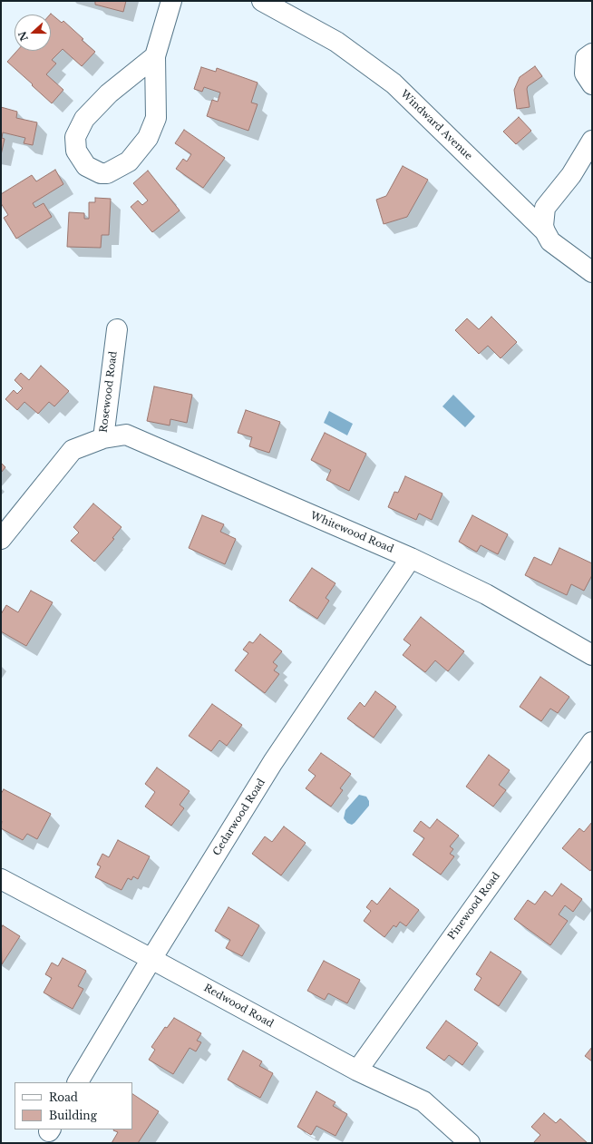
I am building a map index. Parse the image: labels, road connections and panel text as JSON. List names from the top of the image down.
{
  "streets": {
    "street": [
      "Windward Avenue",
      "Rosewood Road",
      "Whitewood Road",
      "Cedarwood Road",
      "Pinewood Road",
      "Redwood Road"
    ]
  },
  "crossings": [
    ["Rosewood Road", "Whitewood Road"],
    ["Whitewood Road", "Cedarwood Road"],
    ["Cedarwood Road", "Redwood Road"],
    ["Pinewood Road", "Redwood Road"]
  ],
  "legend": ["Road", "Building"],
  "north": "left"
}
